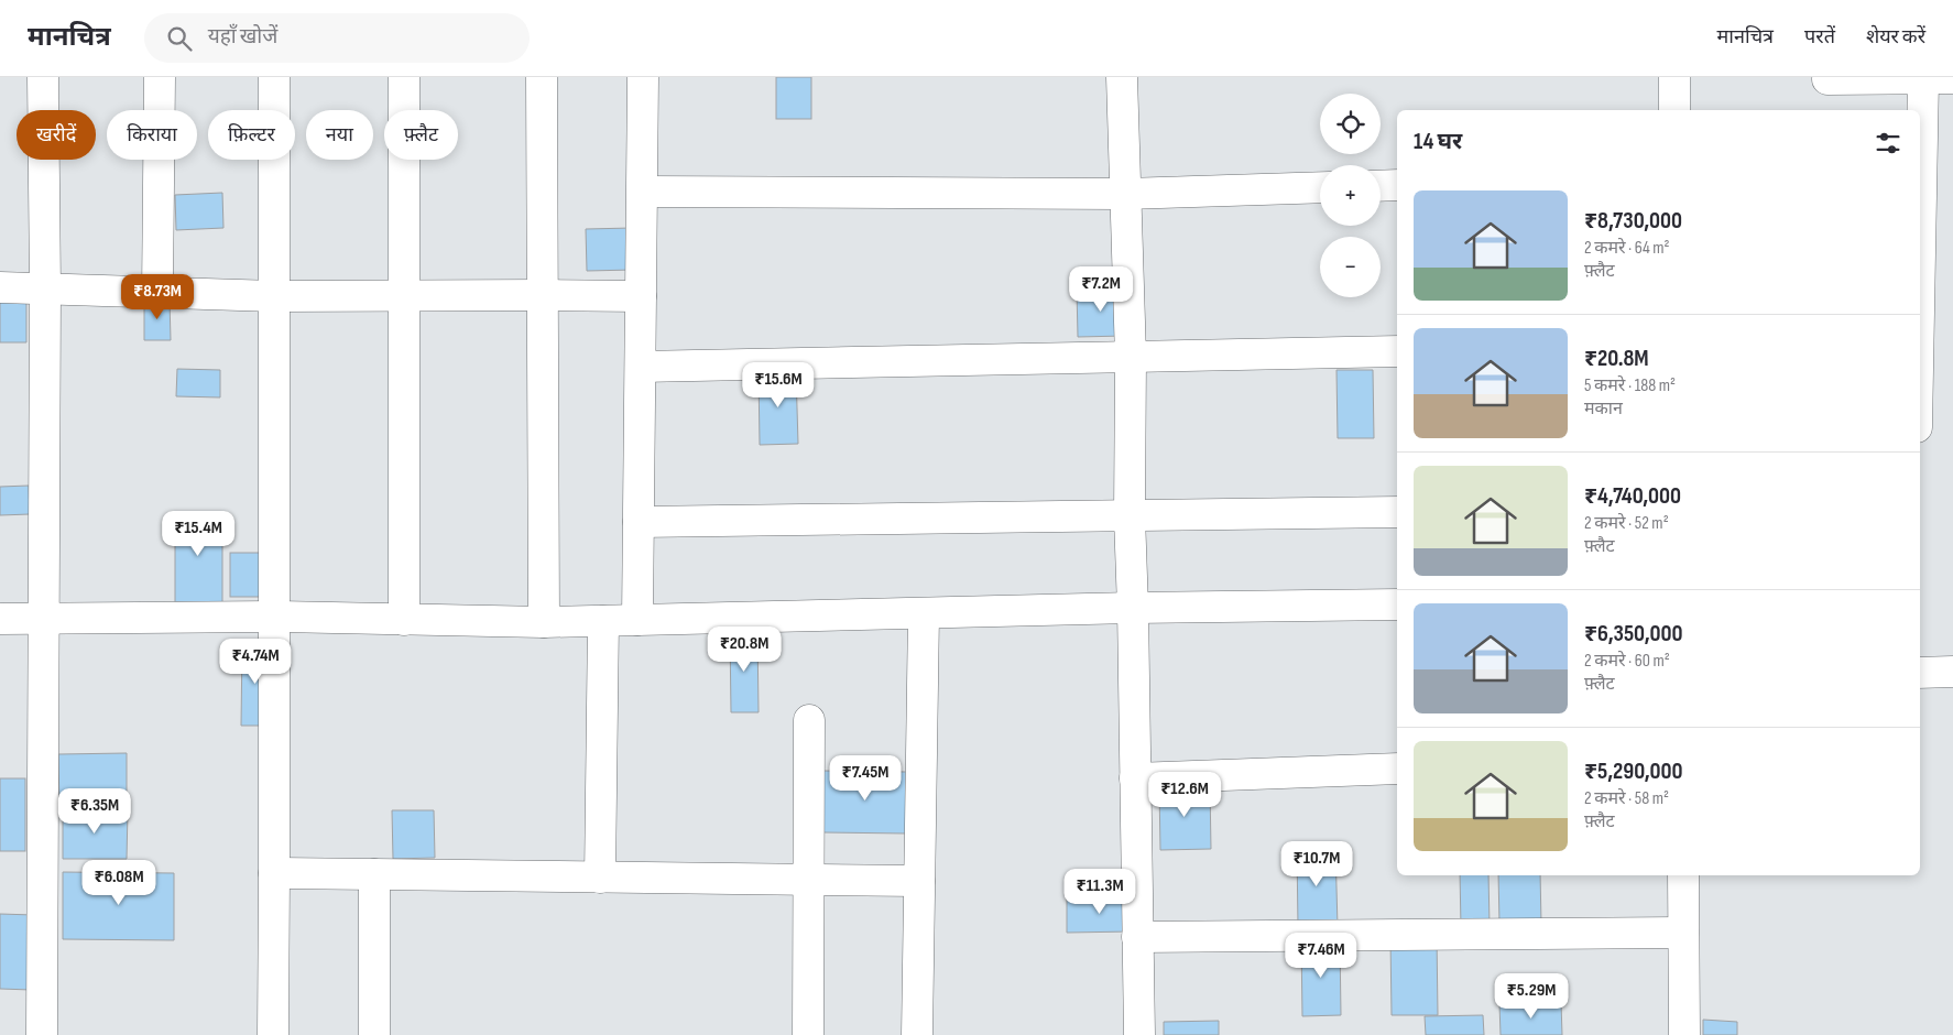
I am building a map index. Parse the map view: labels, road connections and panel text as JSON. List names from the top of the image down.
{
  "page": {
    "header": "मानचित्र",
    "search": "यहाँ खोजें",
    "nav": ["मानचित्र", "परतें", "शेयर करें"],
    "map_buttons": ["+", "−"],
    "chip": [
      "खरीदें",
      "किराया",
      "फ़िल्टर",
      "नया",
      "फ़्लैट"
    ],
    "heading": "14 घर",
    "list": [
      {
        "name": "₹8,730,000",
        "note": "2 कमरे · 64 m² · फ़्लैट"
      },
      {
        "name": "₹20.8M",
        "note": "5 कमरे · 188 m² · मकान"
      },
      {
        "name": "₹4,740,000",
        "note": "2 कमरे · 52 m² · फ़्लैट"
      },
      {
        "name": "₹6,350,000",
        "note": "2 कमरे · 60 m² · फ़्लैट"
      },
      {
        "name": "₹5,290,000",
        "note": "2 कमरे · 58 m² · फ़्लैट"
      }
    ],
    "price": [
      "₹7.2M",
      "₹8.73M",
      "₹15.6M",
      "₹15.4M",
      "₹20.8M",
      "₹4.74M",
      "₹7.45M",
      "₹12.6M",
      "₹6.35M",
      "₹10.7M",
      "₹6.08M",
      "₹11.3M",
      "₹7.46M",
      "₹5.29M"
    ]
  }
}
